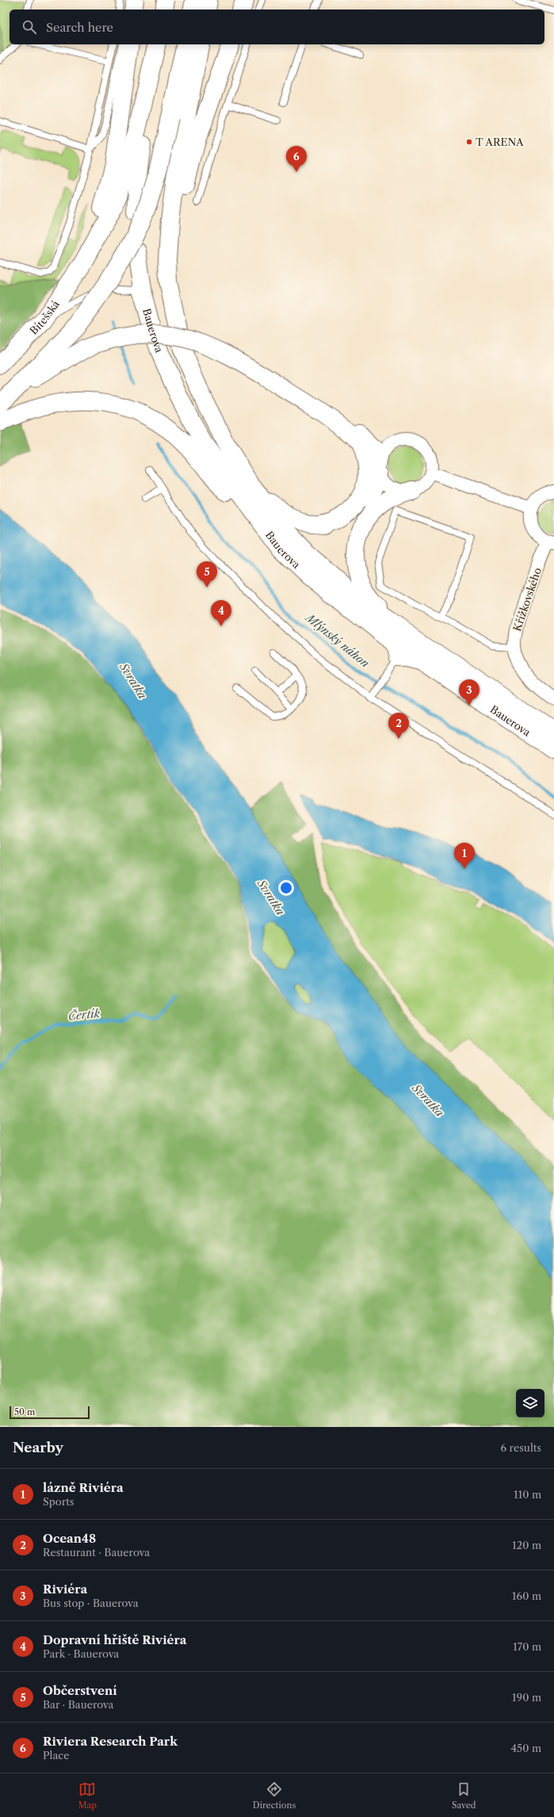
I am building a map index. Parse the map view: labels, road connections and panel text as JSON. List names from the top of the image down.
{
  "streets": {
    "highway": ["Bítešská", "Bauerova"],
    "street": ["Křížkovského"]
  },
  "water": ["Mlýnský náhon", "Svratka", "Čertík"],
  "places": ["T ARENA"],
  "scale_bar": "50 m",
  "page": {
    "search": "Search here",
    "pins": [
      "6",
      "5",
      "4",
      "3",
      "2",
      "1"
    ],
    "scale": "50 m",
    "heading": ["Nearby", "6 results"],
    "list": [
      {
        "mark": "1",
        "name": "lázně Riviéra",
        "note": "Sports",
        "value": "110 m"
      },
      {
        "mark": "2",
        "name": "Ocean48",
        "note": "Restaurant · Bauerova",
        "value": "120 m"
      },
      {
        "mark": "3",
        "name": "Riviéra",
        "note": "Bus stop · Bauerova",
        "value": "160 m"
      },
      {
        "mark": "4",
        "name": "Dopravní hřiště Riviéra",
        "note": "Park · Bauerova",
        "value": "170 m"
      },
      {
        "mark": "5",
        "name": "Občerstvení",
        "note": "Bar · Bauerova",
        "value": "190 m"
      },
      {
        "mark": "6",
        "name": "Riviera Research Park",
        "note": "Place",
        "value": "450 m"
      }
    ],
    "nav": ["Map", "Directions", "Saved"]
  }
}
